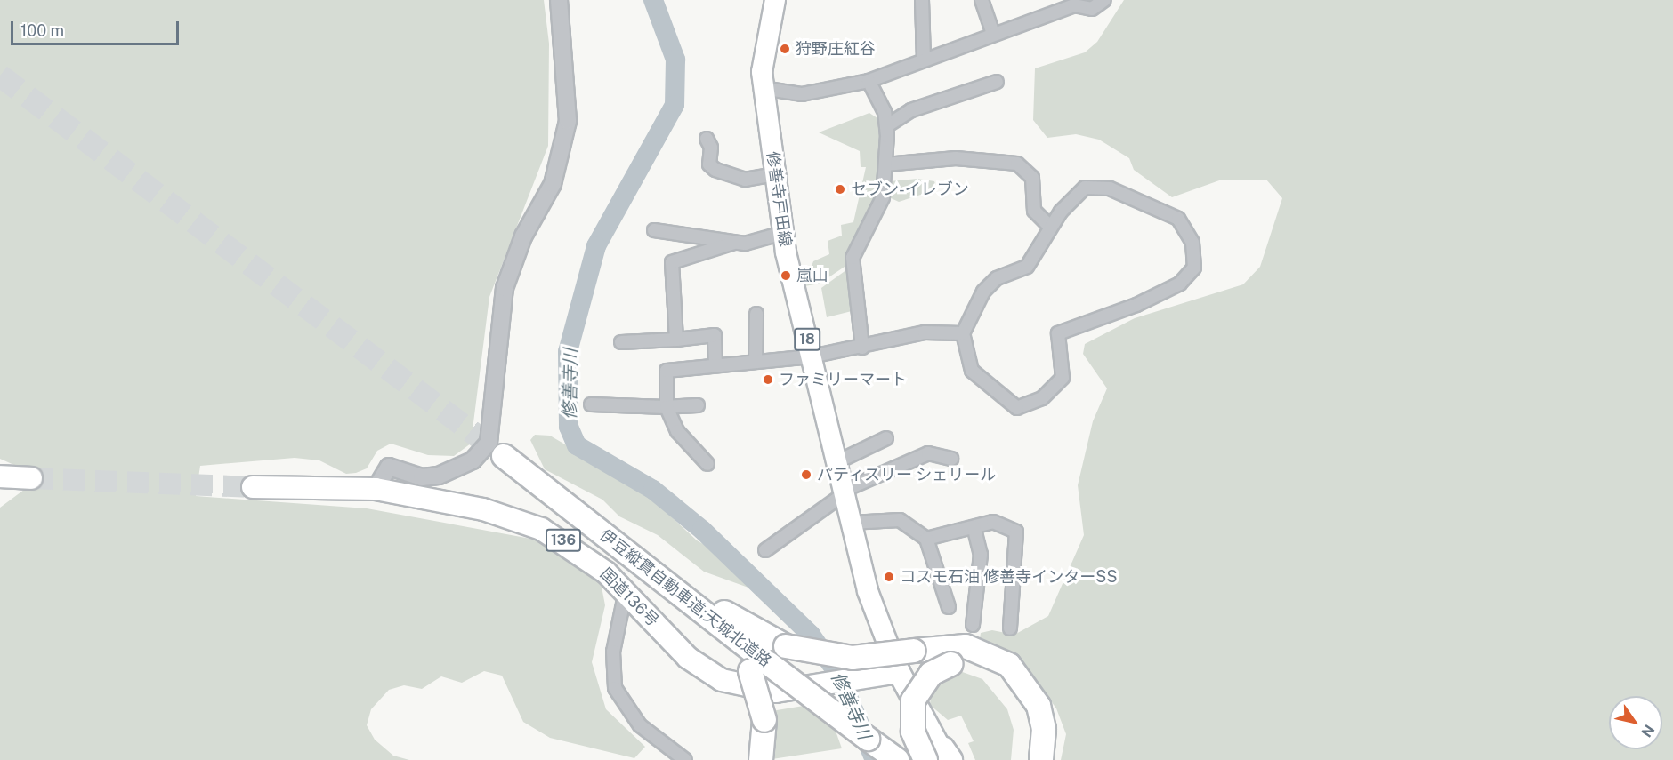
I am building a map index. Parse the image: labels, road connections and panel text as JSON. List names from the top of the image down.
{
  "streets": {
    "highway": ["136", "国道136号", "伊豆縦貫自動車道;天城北道路"],
    "main road": ["修善寺戸田線", "18"]
  },
  "crossings": [
    ["修善寺戸田線", "国道136号"]
  ],
  "water": ["修善寺川"],
  "places": [
    "狩野庄紅谷",
    "セブン-イレブン",
    "嵐山",
    "ファミリーマート",
    "パティスリー シェリール",
    "コスモ石油 修善寺インターSS"
  ],
  "scale_bar": "100 m",
  "north": "bottom right"
}
